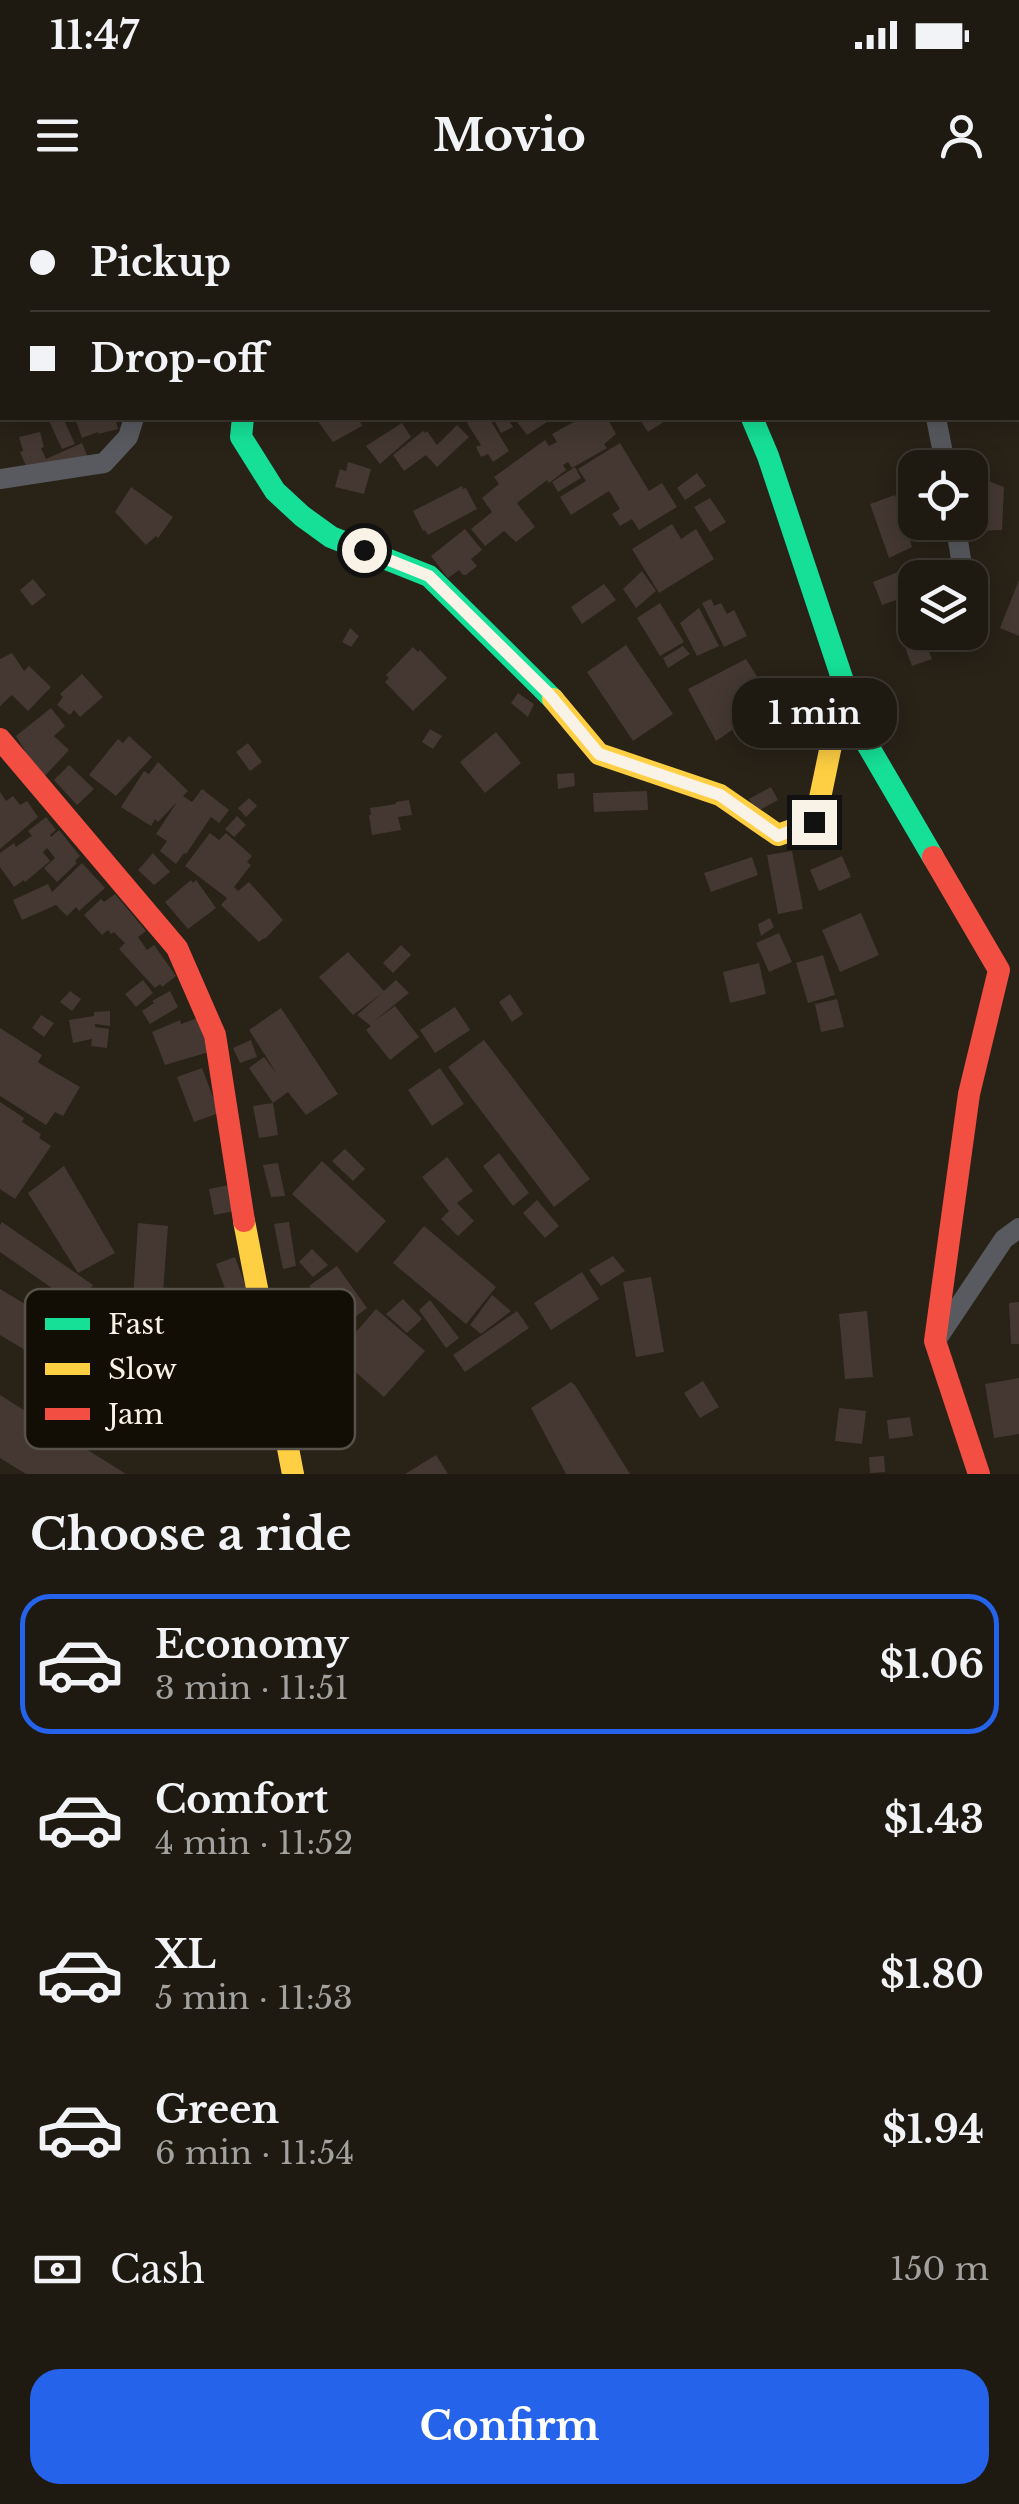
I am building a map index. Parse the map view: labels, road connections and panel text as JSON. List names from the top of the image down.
{
  "legend": ["Fast", "Slow", "Jam"],
  "page": {
    "status": "11:47",
    "header": "Movio",
    "banner": ["Pickup", "Drop-off"],
    "bubble": "1 min",
    "heading": "Choose a ride",
    "list": [
      {
        "name": "Economy",
        "note": "3 min · 11:51",
        "value": "$1.06"
      },
      {
        "name": "Comfort",
        "note": "4 min · 11:52",
        "value": "$1.43"
      },
      {
        "name": "XL",
        "note": "5 min · 11:53",
        "value": "$1.80"
      },
      {
        "name": "Green",
        "note": "6 min · 11:54",
        "value": "$1.94"
      }
    ],
    "pay": ["Cash", "150 m"],
    "buttons": "Confirm"
  }
}
